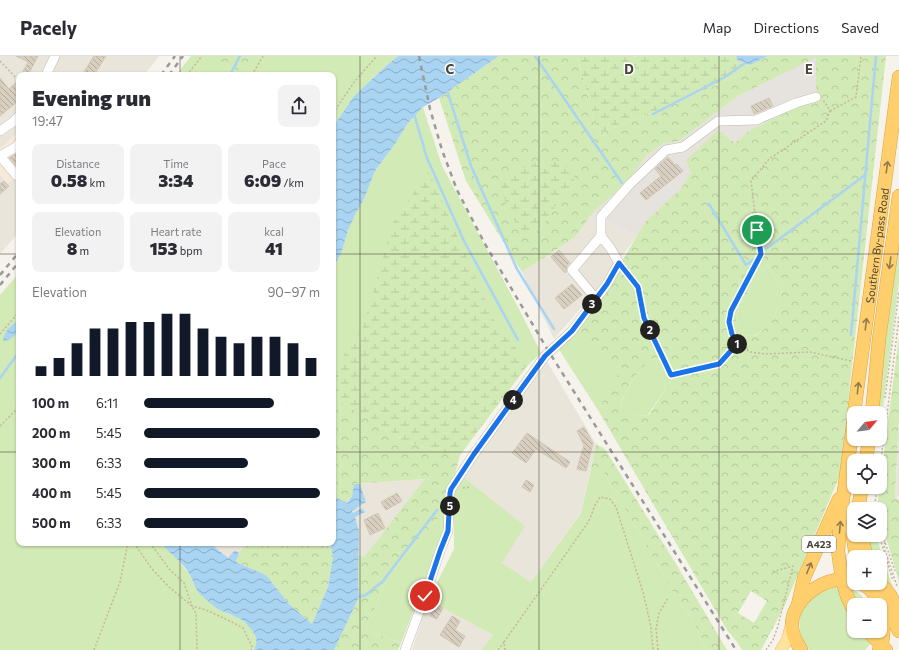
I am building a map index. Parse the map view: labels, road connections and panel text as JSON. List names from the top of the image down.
{
  "streets": {
    "highway": ["Southern By-pass Road", "A423"]
  },
  "north": "top right",
  "page": {
    "header": "Pacely",
    "nav": ["Map", "Directions", "Saved"],
    "heading": ["Evening run", "19:47"],
    "stats": [
      ["Distance", "0.58 km"],
      ["Time", "3:34"],
      ["Pace", "6:09 /km"],
      ["Elevation", "8 m"],
      ["Heart rate", "153 bpm"],
      ["kcal", "41"]
    ],
    "chart": ["Elevation", "90–97 m"],
    "pins": [
      "3",
      "2",
      "1",
      "4",
      "5"
    ],
    "list": [
      {
        "name": "100 m",
        "note": "6:11"
      },
      {
        "name": "200 m",
        "note": "5:45"
      },
      {
        "name": "300 m",
        "note": "6:33"
      },
      {
        "name": "400 m",
        "note": "5:45"
      },
      {
        "name": "500 m",
        "note": "6:33"
      }
    ],
    "map_buttons": ["+", "−"]
  },
  "grid": {
    "columns": ["C", "D", "E"]
  }
}
